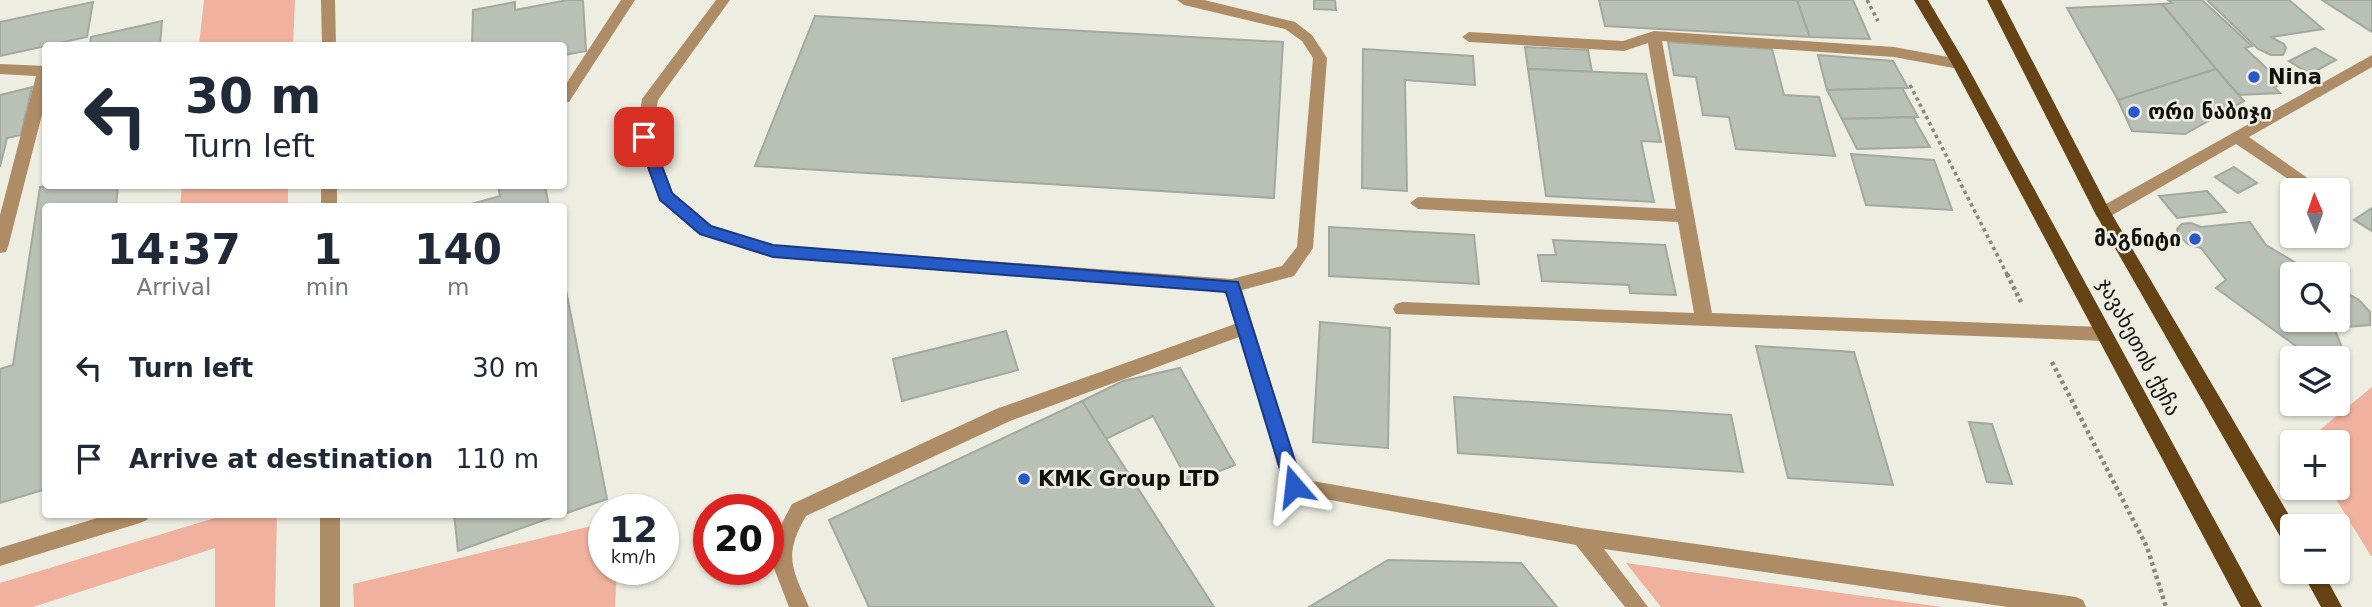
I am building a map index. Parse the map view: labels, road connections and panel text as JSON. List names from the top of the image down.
{
  "streets": {
    "main road": ["ჯავახეთის ქუჩა"]
  },
  "places": [
    "Nina",
    "ორი ნაბიჯი",
    "მაგნიტი",
    "KMK Group LTD"
  ],
  "north": "top",
  "page": {
    "turn": ["30 m", "Turn left"],
    "map_buttons": ["+", "−"],
    "eta": [
      "14:37",
      "Arrival",
      "1",
      "min",
      "140",
      "m"
    ],
    "list": [
      {
        "name": "Turn left",
        "value": "30 m"
      },
      {
        "name": "Arrive at destination",
        "value": "110 m"
      }
    ],
    "speed": "12 km/h",
    "limit": "20"
  }
}
